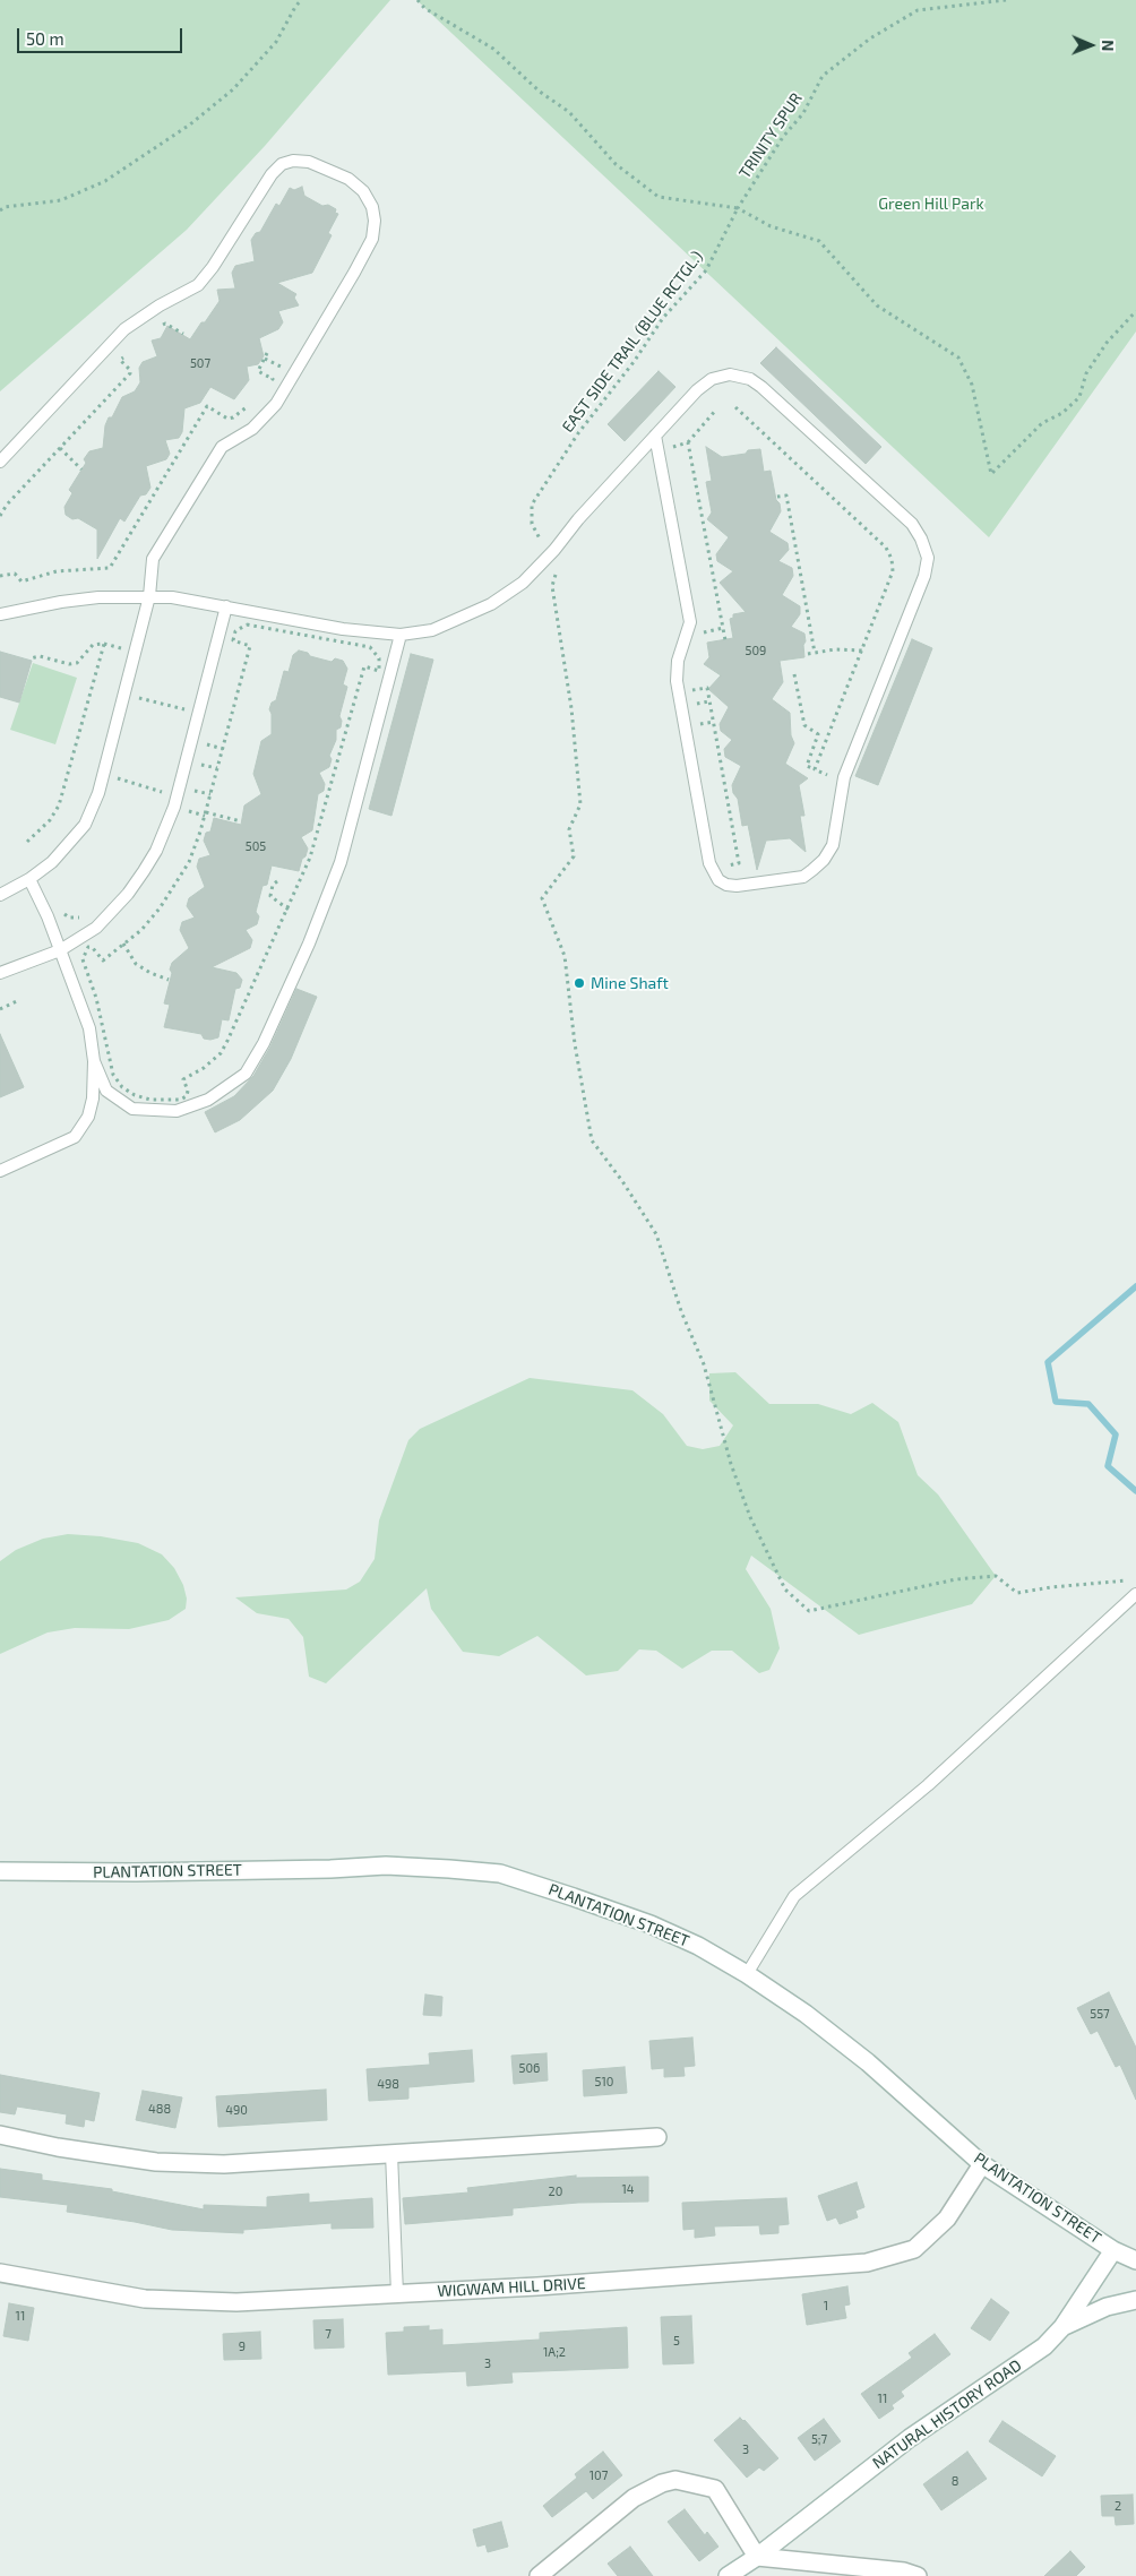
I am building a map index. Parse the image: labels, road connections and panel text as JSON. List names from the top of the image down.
{
  "streets": {
    "street": ["PLANTATION STREET", "WIGWAM HILL DRIVE", "NATURAL HISTORY ROAD"],
    "path": ["TRINITY SPUR", "EAST SIDE TRAIL (BLUE RCTGL.)"]
  },
  "crossings": [
    ["TRINITY SPUR", "EAST SIDE TRAIL (BLUE RCTGL.)"],
    ["PLANTATION STREET", "WIGWAM HILL DRIVE"],
    ["PLANTATION STREET", "NATURAL HISTORY ROAD"]
  ],
  "parks": ["Green Hill Park"],
  "places": ["Mine Shaft"],
  "house_numbers": [
    "507",
    "509",
    "505",
    "557",
    "506",
    "510",
    "498",
    "488",
    "490",
    "14",
    "20",
    "1",
    "11",
    "7",
    "5",
    "9",
    "1A;2",
    "3",
    "11",
    "5;7",
    "3",
    "107",
    "8",
    "2"
  ],
  "scale_bar": "50 m",
  "north": "right"
}
